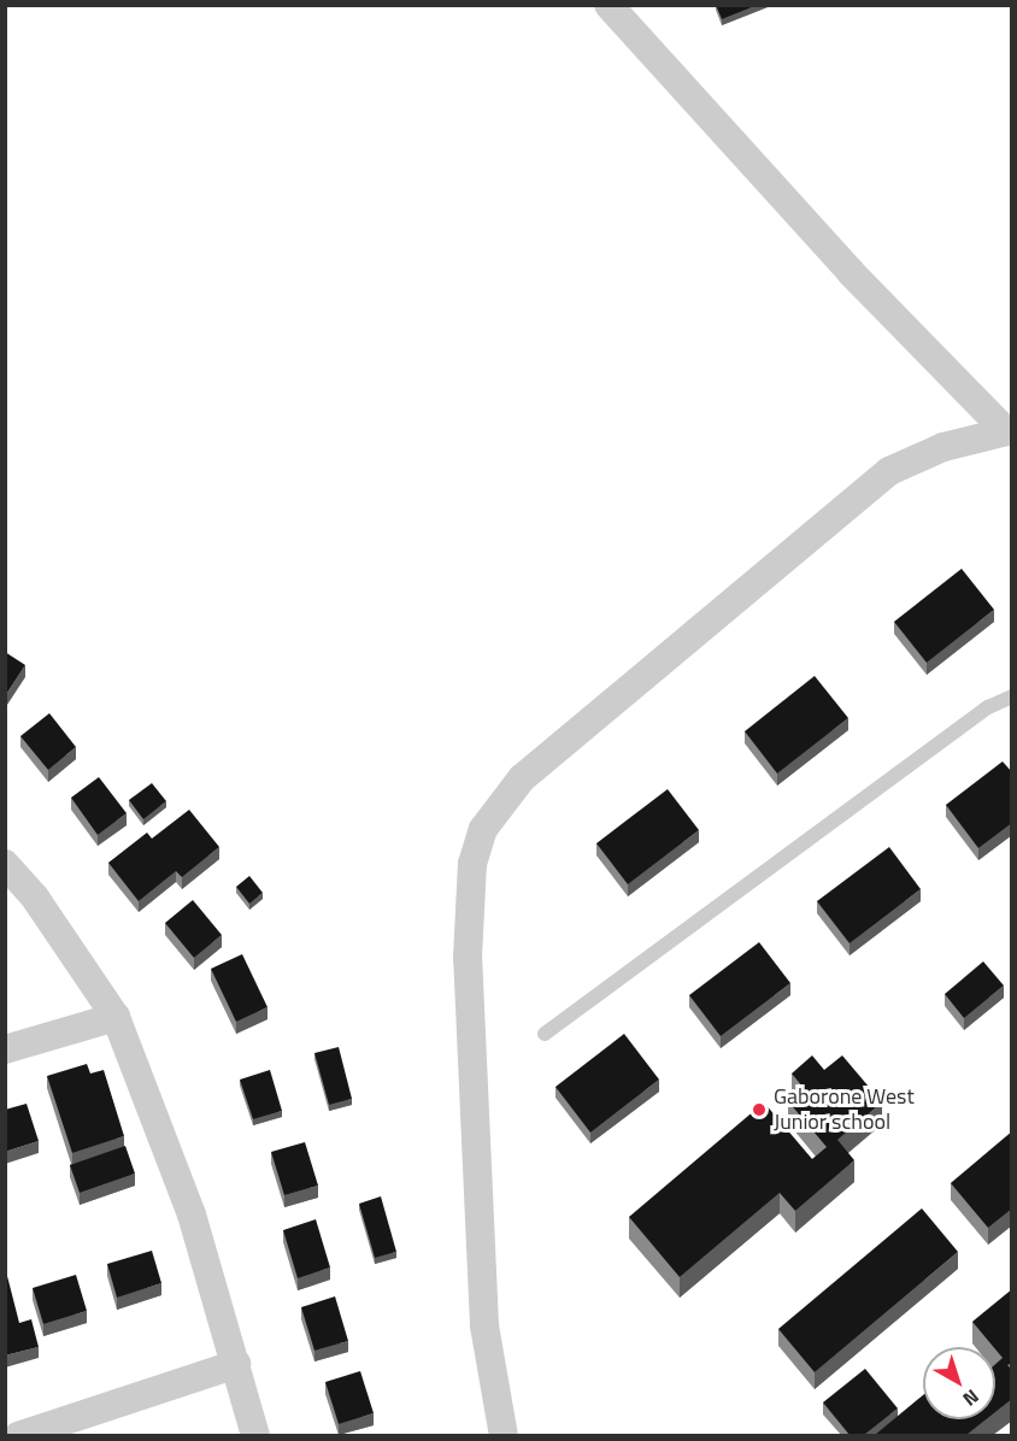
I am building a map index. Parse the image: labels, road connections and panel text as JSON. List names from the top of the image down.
{
  "places": ["Gaborone West Junior school"],
  "north": "bottom right"
}
